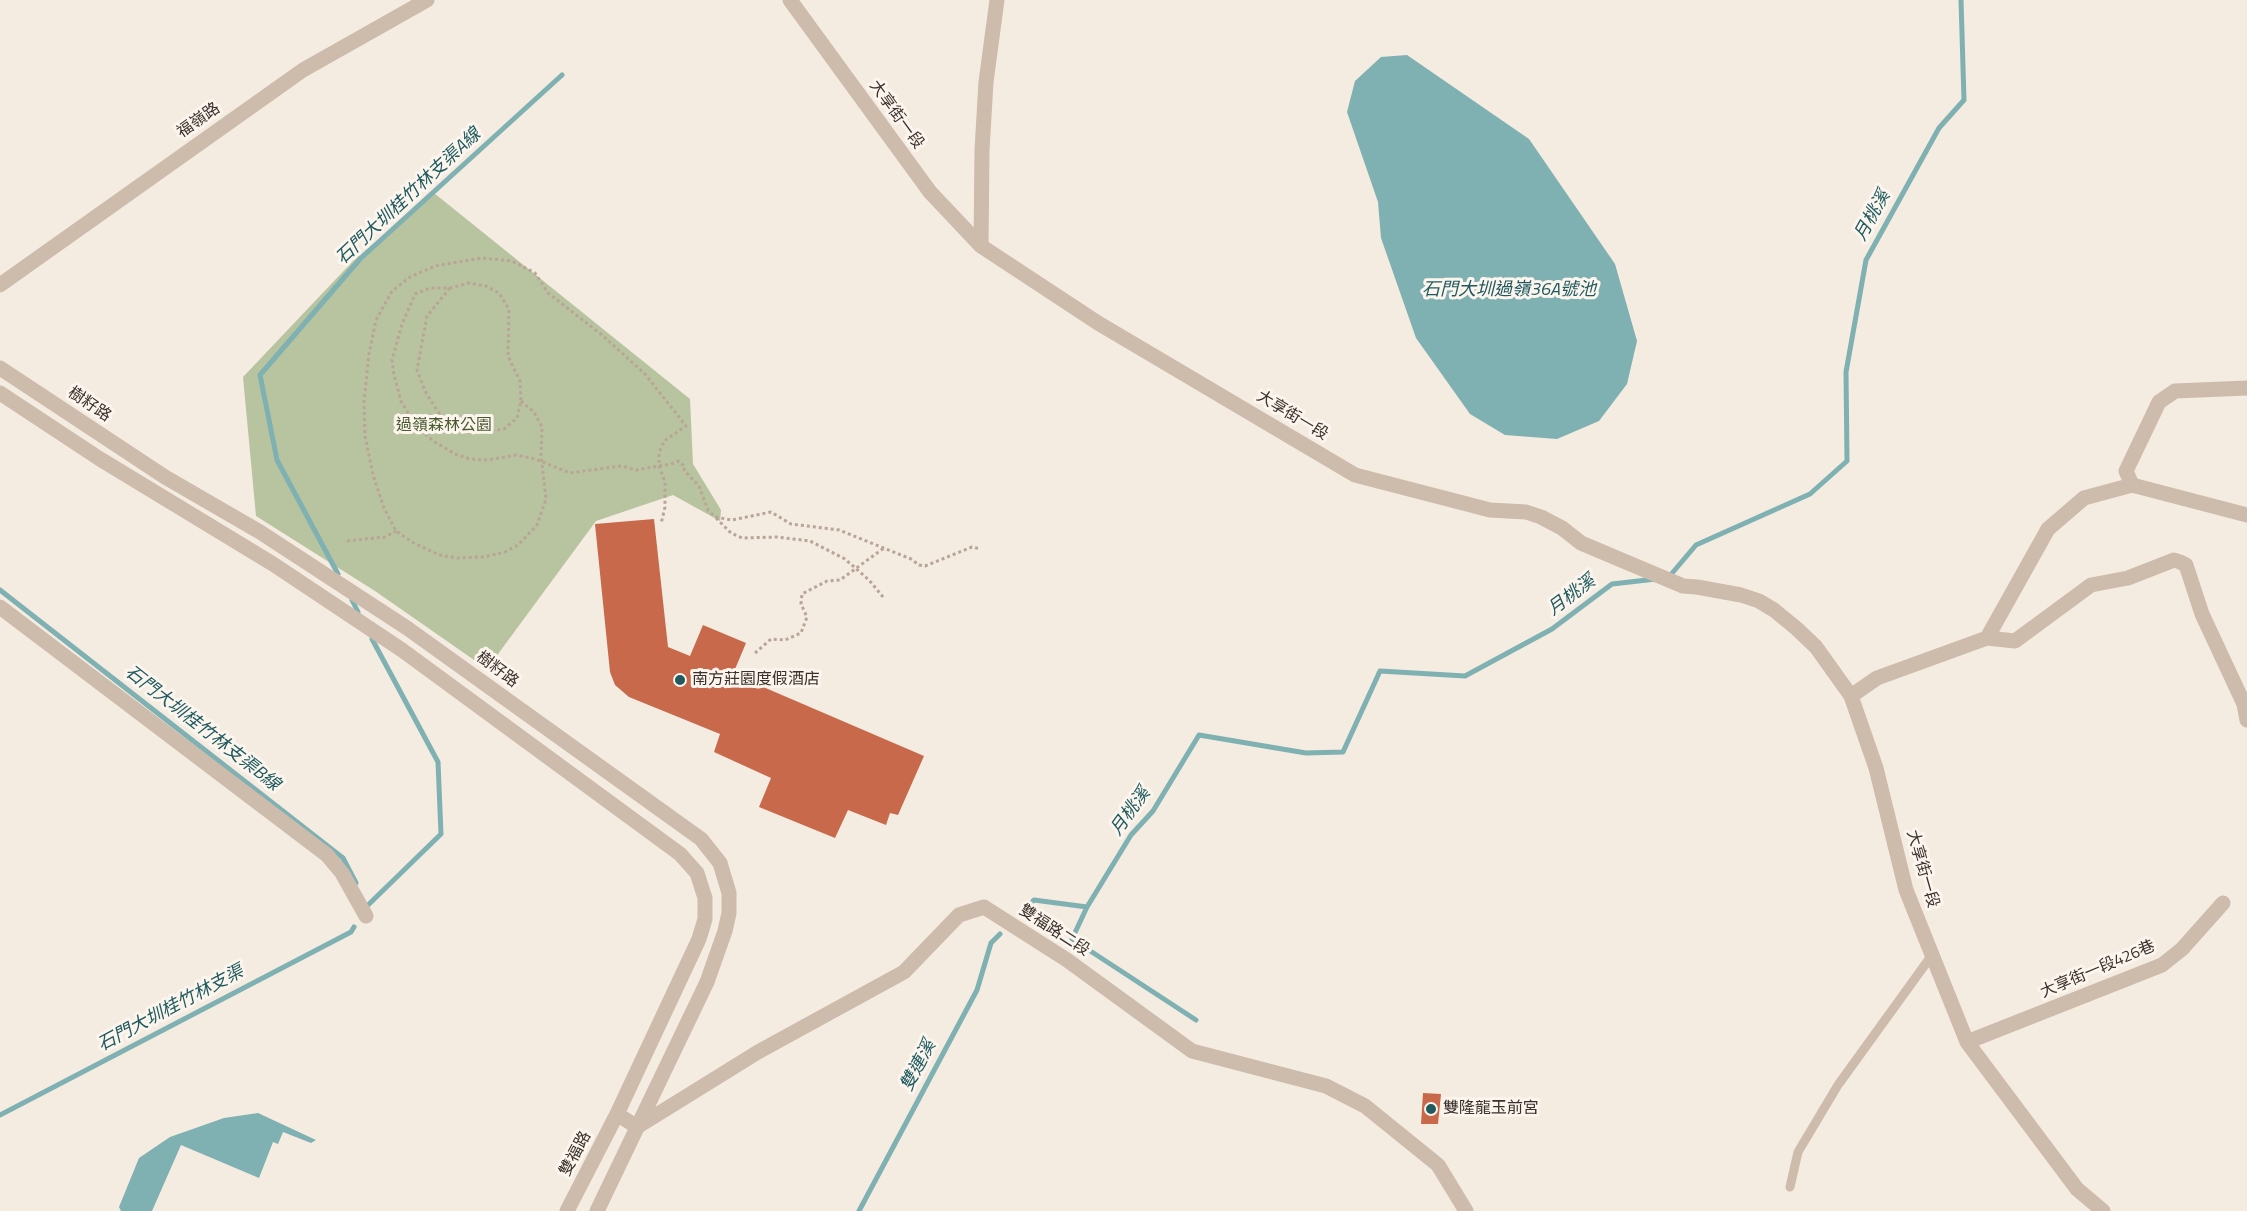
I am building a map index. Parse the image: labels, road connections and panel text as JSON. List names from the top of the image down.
{
  "streets": {
    "street": [
      "大享街一段",
      "福嶺路",
      "樹籽路",
      "雙福路二段",
      "大享街一段426巷",
      "雙福路"
    ]
  },
  "crossings": [
    ["大享街一段", "大享街一段426巷"],
    ["樹籽路", "雙福路二段"]
  ],
  "water": [
    "石門大圳桂竹林支渠A線",
    "月桃溪",
    "石門大圳過嶺36A號池",
    "石門大圳桂竹林支渠B線",
    "石門大圳桂竹林支渠",
    "雙連溪"
  ],
  "parks": ["過嶺森林公園"],
  "places": ["南方莊園度假酒店", "雙隆龍玉前宮"]
}
